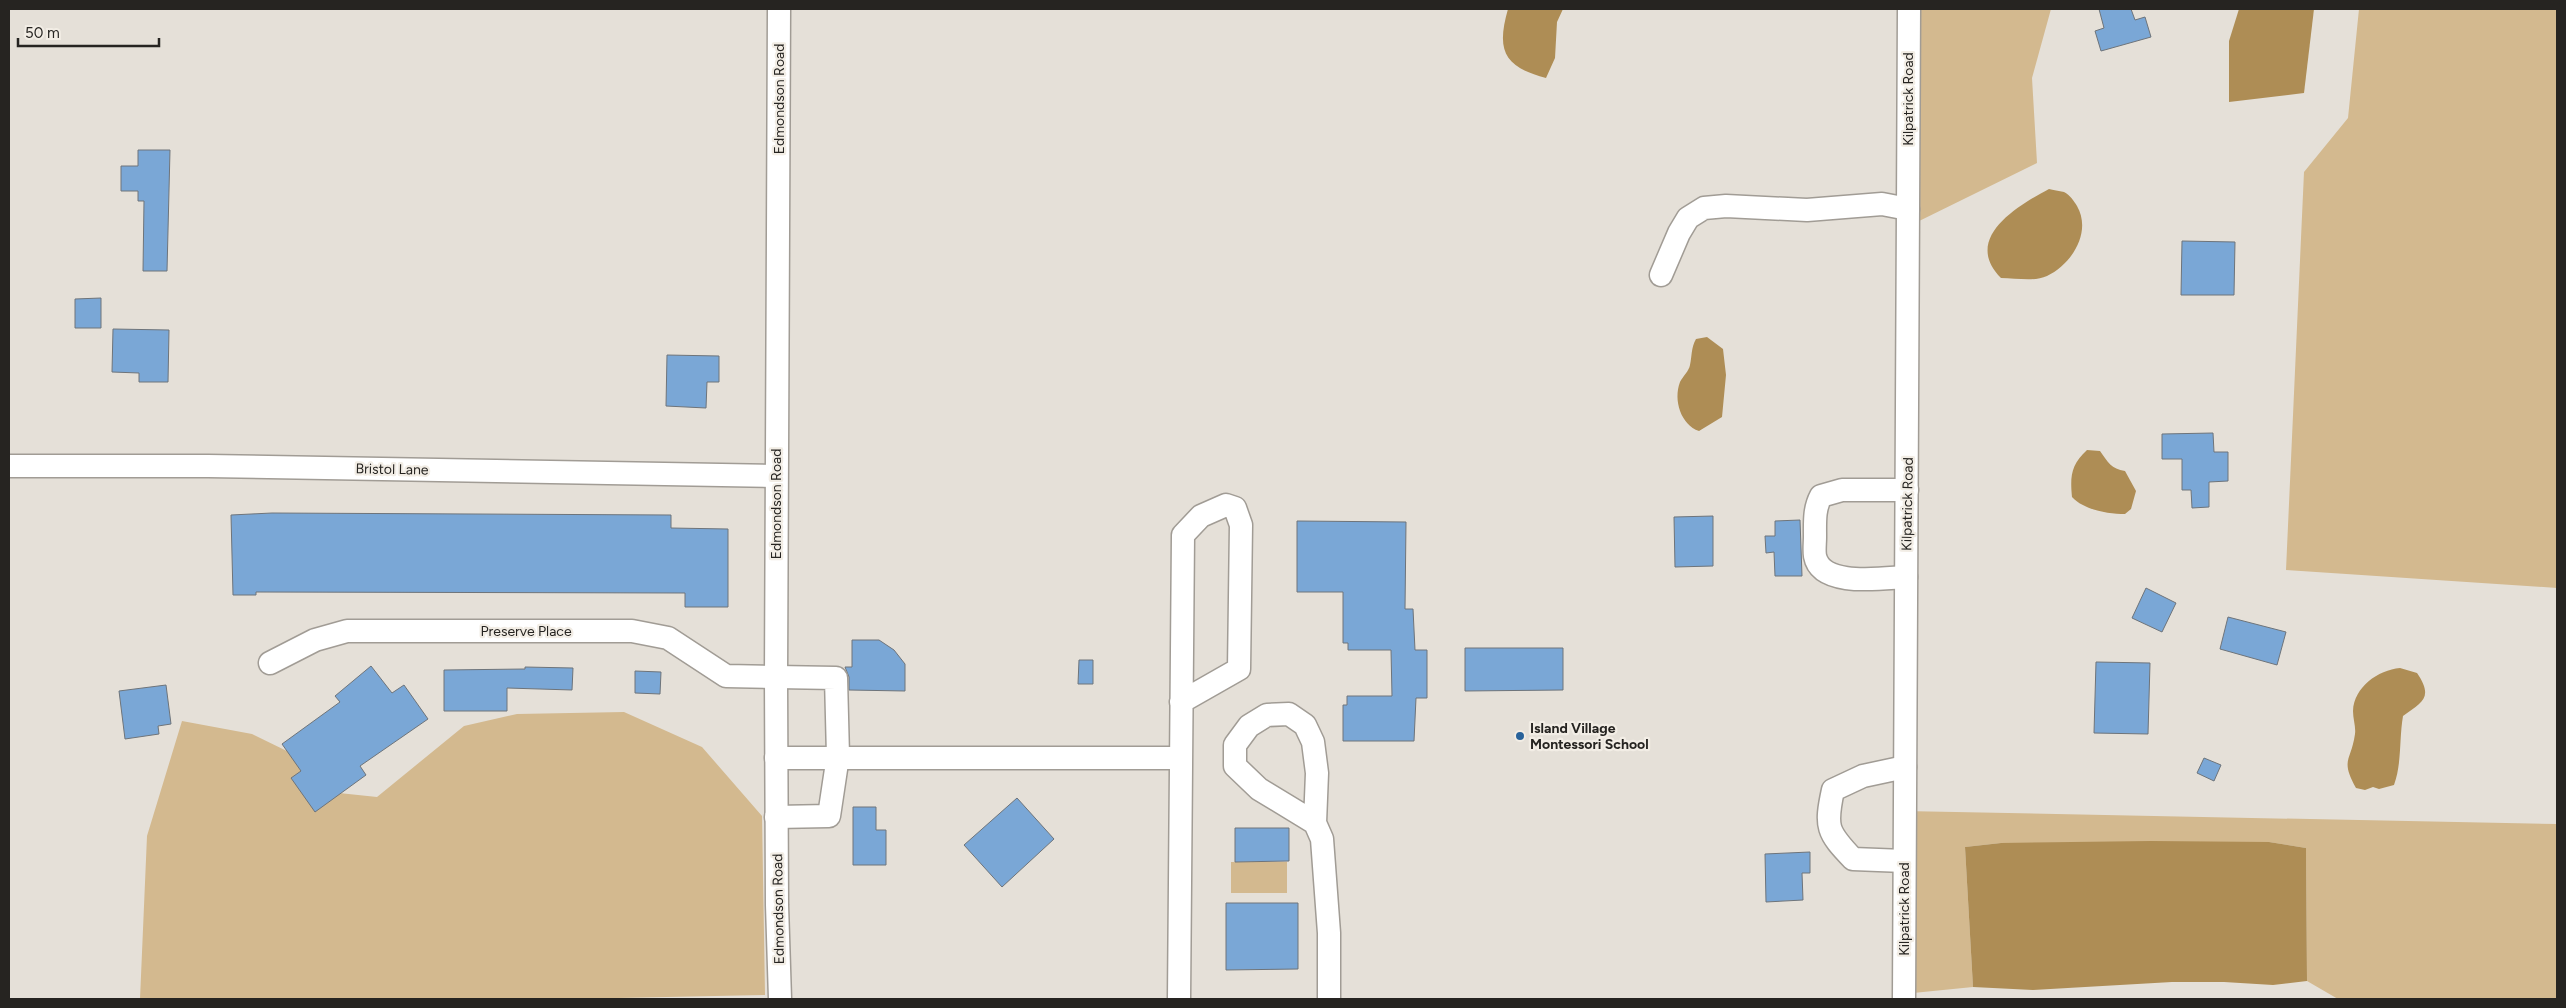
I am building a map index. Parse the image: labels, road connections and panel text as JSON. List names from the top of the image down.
{
  "streets": {
    "street": [
      "Edmondson Road",
      "Kilpatrick Road",
      "Bristol Lane",
      "Preserve Place"
    ]
  },
  "crossings": [
    ["Edmondson Road", "Bristol Lane"],
    ["Edmondson Road", "Preserve Place"]
  ],
  "places": ["Island Village Montessori School"],
  "scale_bar": "50 m"
}
